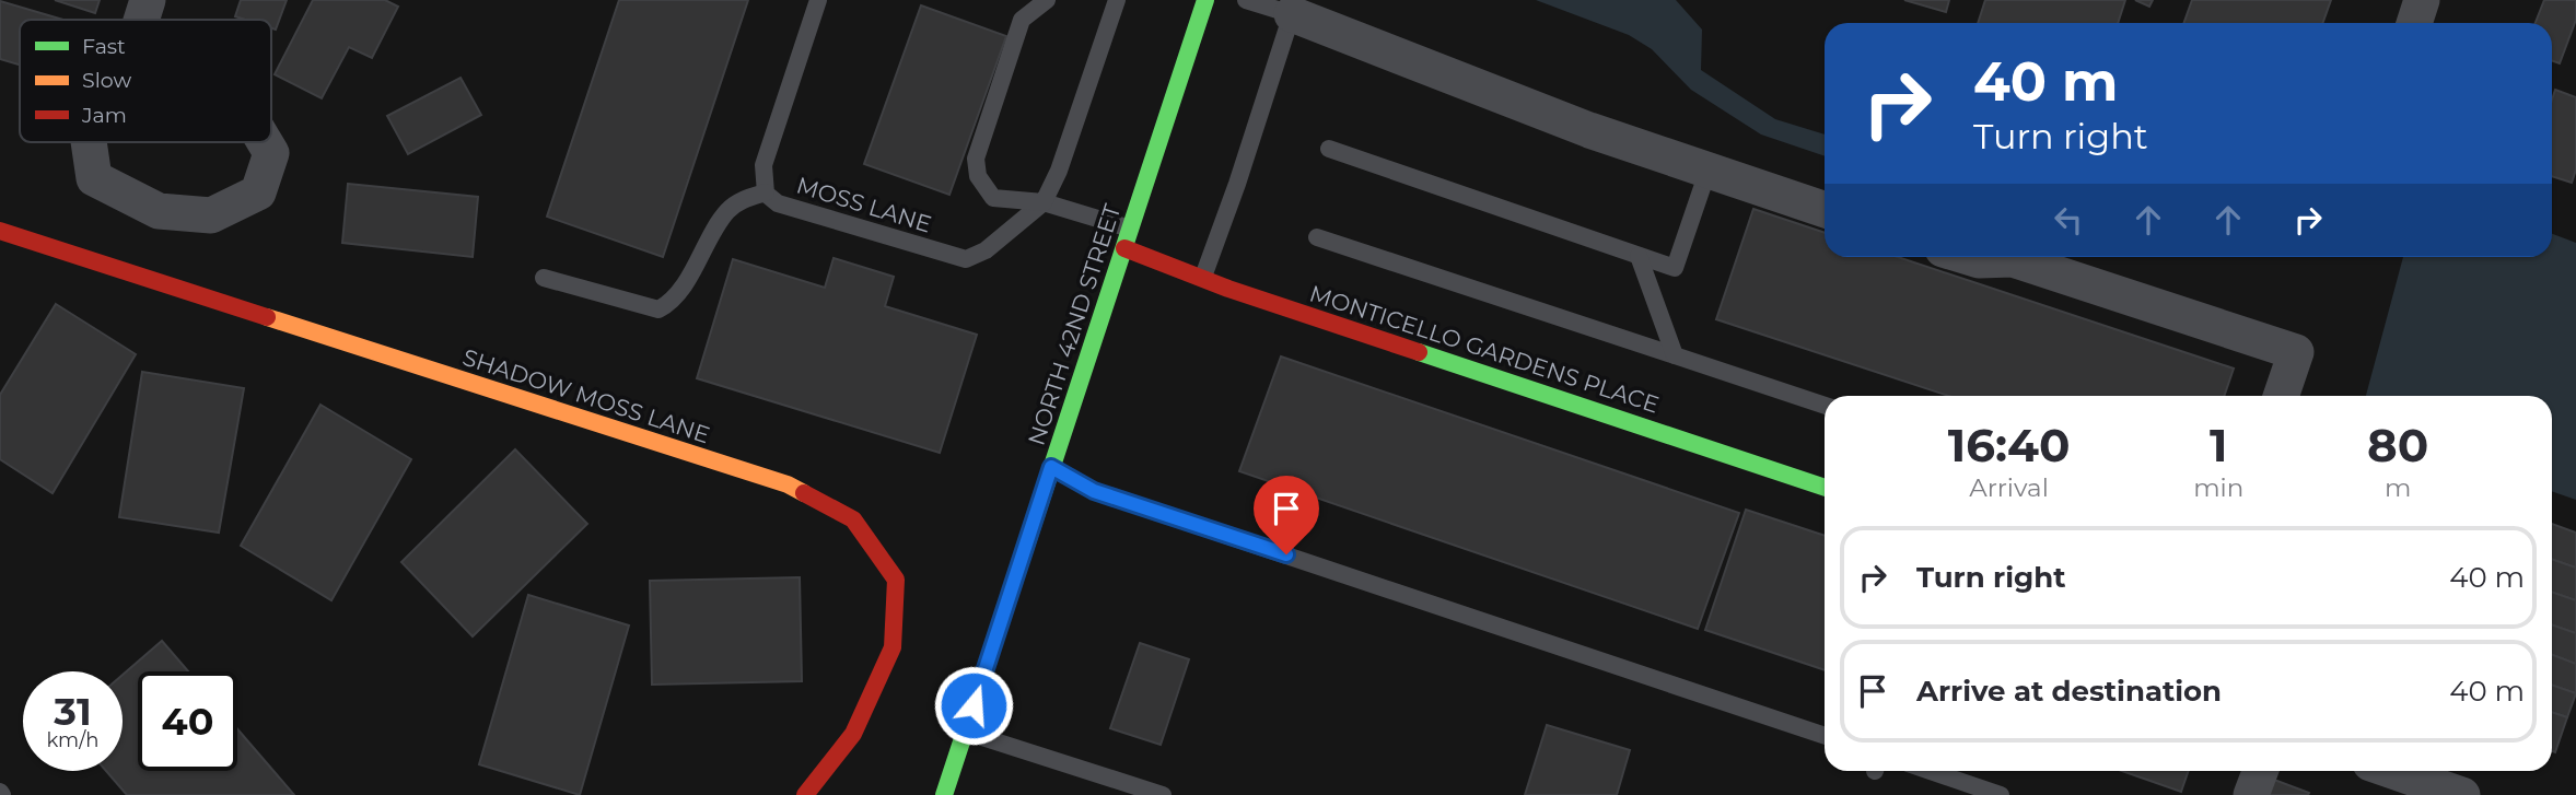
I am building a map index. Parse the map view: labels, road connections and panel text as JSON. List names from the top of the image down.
{
  "streets": {
    "street": ["NORTH 42ND STREET", "MONTICELLO GARDENS PLACE", "SHADOW MOSS LANE"],
    "lane": ["MOSS LANE"]
  },
  "crossings": [
    ["NORTH 42ND STREET", "MONTICELLO GARDENS PLACE"]
  ],
  "legend": ["Fast", "Slow", "Jam"],
  "page": {
    "turn": ["40 m", "Turn right"],
    "eta": [
      "16:40",
      "Arrival",
      "1",
      "min",
      "80",
      "m"
    ],
    "list": [
      {
        "name": "Turn right",
        "value": "40 m"
      },
      {
        "name": "Arrive at destination",
        "value": "40 m"
      }
    ],
    "speed": "31 km/h",
    "limit": "40"
  }
}
